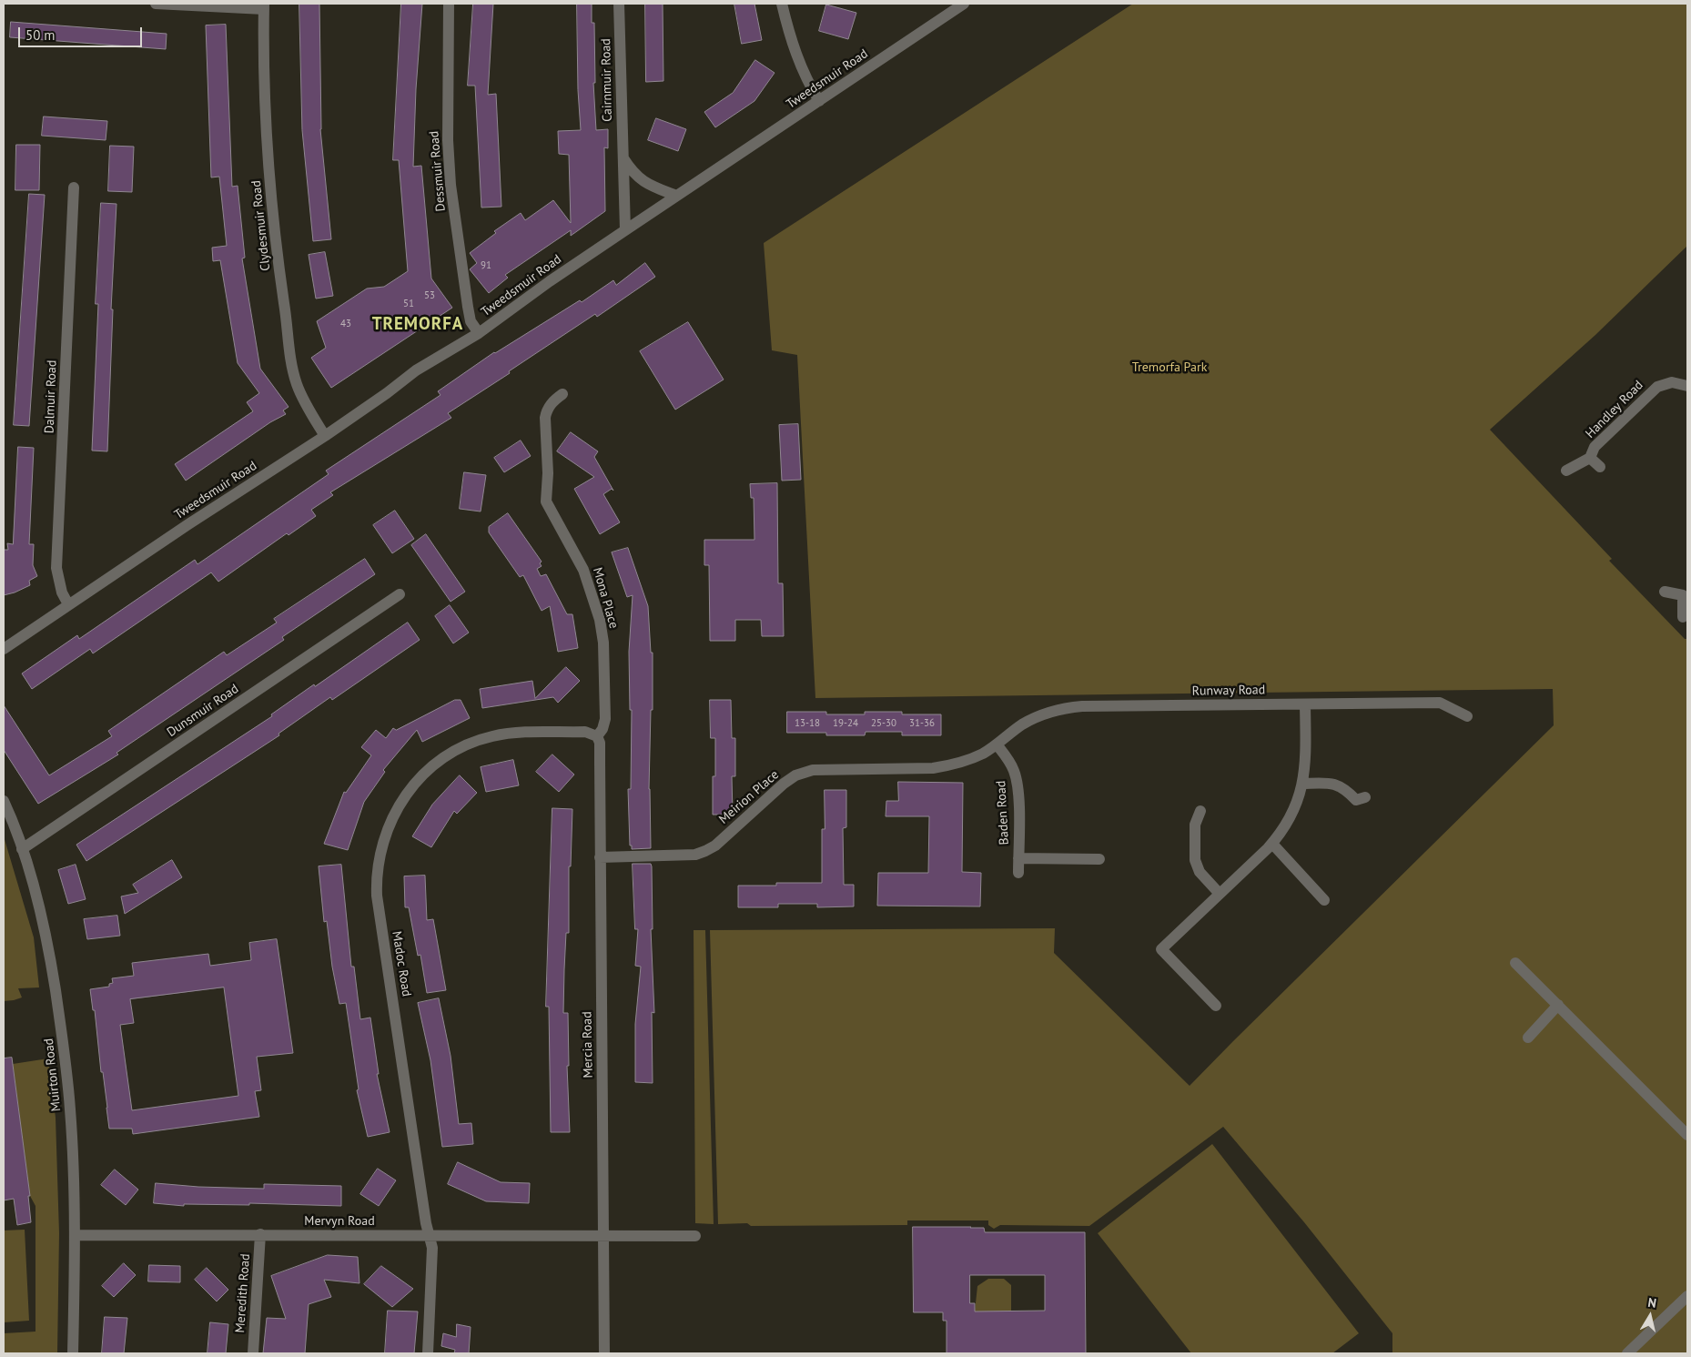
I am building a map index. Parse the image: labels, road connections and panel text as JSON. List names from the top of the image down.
{
  "streets": {
    "street": [
      "Tweedsmuir Road",
      "Cairnmuir Road",
      "Dessmuir Road",
      "Clydesmuir Road",
      "Dalmuir Road",
      "Handley Road",
      "Mona Place",
      "Runway Road",
      "Dunsmuir Road",
      "Meirion Place",
      "Baden Road",
      "Madoc Road",
      "Mercia Road",
      "Muirton Road",
      "Mervyn Road",
      "Meredith Road"
    ]
  },
  "crossings": [
    ["Tweedsmuir Road", "Cairnmuir Road"],
    ["Tweedsmuir Road", "Dessmuir Road"],
    ["Tweedsmuir Road", "Clydesmuir Road"],
    ["Tweedsmuir Road", "Dalmuir Road"],
    ["Mona Place", "Madoc Road"],
    ["Mona Place", "Mercia Road"],
    ["Runway Road", "Meirion Place"],
    ["Runway Road", "Baden Road"],
    ["Dunsmuir Road", "Muirton Road"],
    ["Meirion Place", "Baden Road"],
    ["Meirion Place", "Mercia Road"],
    ["Madoc Road", "Mercia Road"],
    ["Madoc Road", "Mervyn Road"],
    ["Mercia Road", "Mervyn Road"],
    ["Muirton Road", "Mervyn Road"],
    ["Mervyn Road", "Meredith Road"]
  ],
  "districts": ["TREMORFA"],
  "parks": ["Tremorfa Park"],
  "house_numbers": [
    "91",
    "53",
    "51",
    "43",
    "13-18",
    "19-24",
    "25-30",
    "31-36"
  ],
  "scale_bar": "50 m",
  "north": "top"
}
